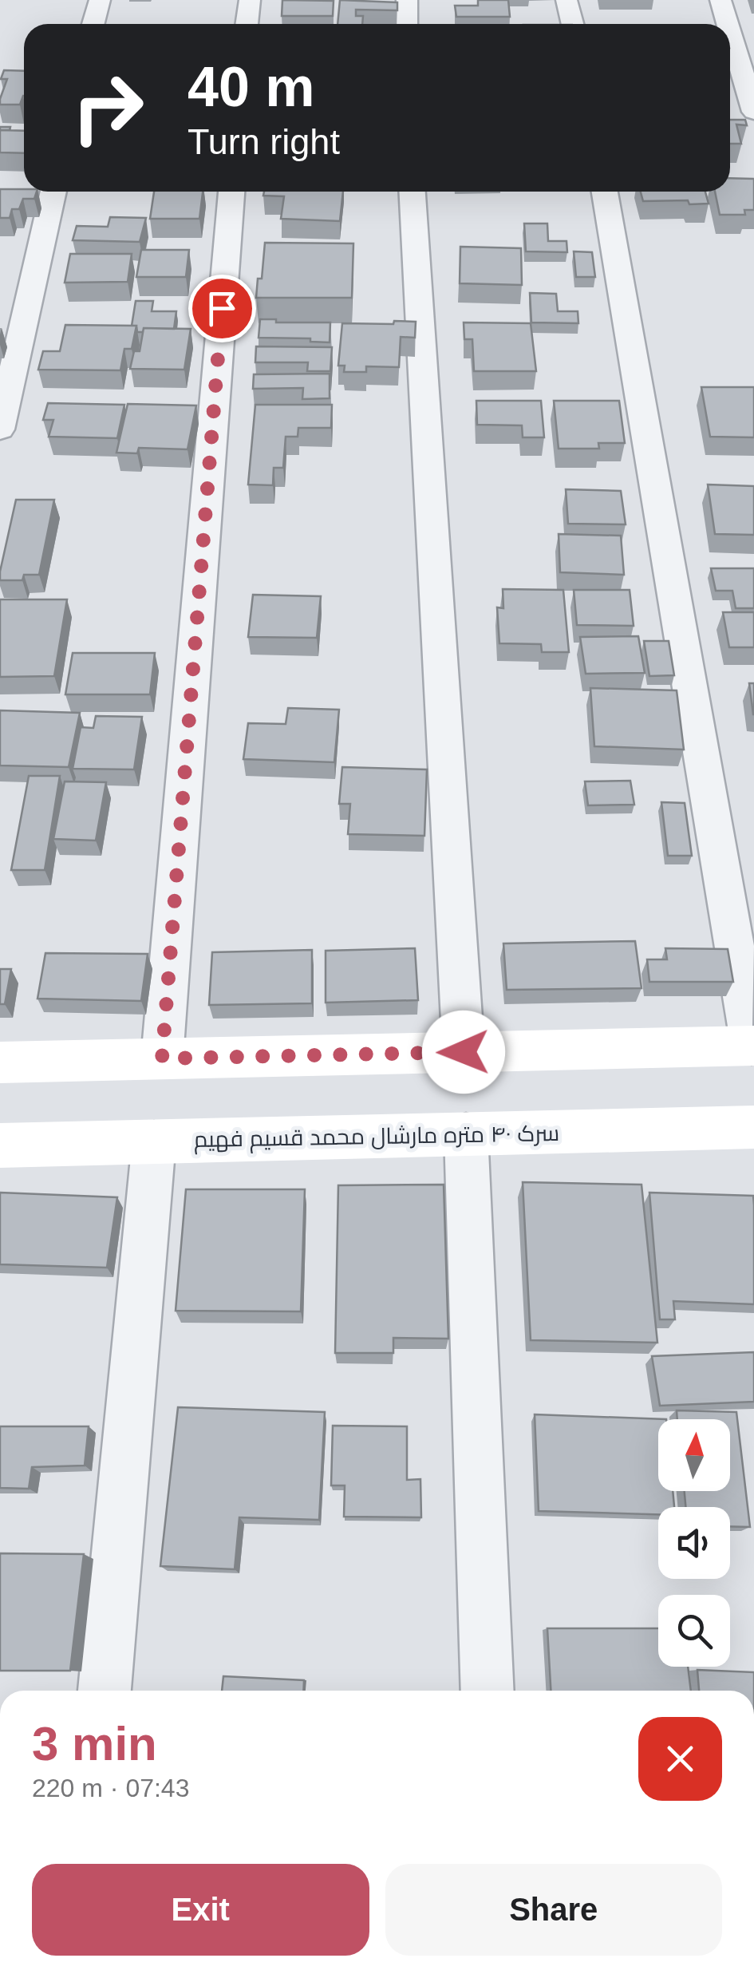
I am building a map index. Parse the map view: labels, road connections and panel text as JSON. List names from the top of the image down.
{
  "streets": {
    "street": ["سرک ۴۰ متره مارشال محمد قسیم فهیم"]
  },
  "north": "top",
  "page": {
    "turn": ["40 m", "Turn right"],
    "heading": ["3 min", "220 m · 07:43"],
    "buttons": ["Exit", "Share"]
  }
}
